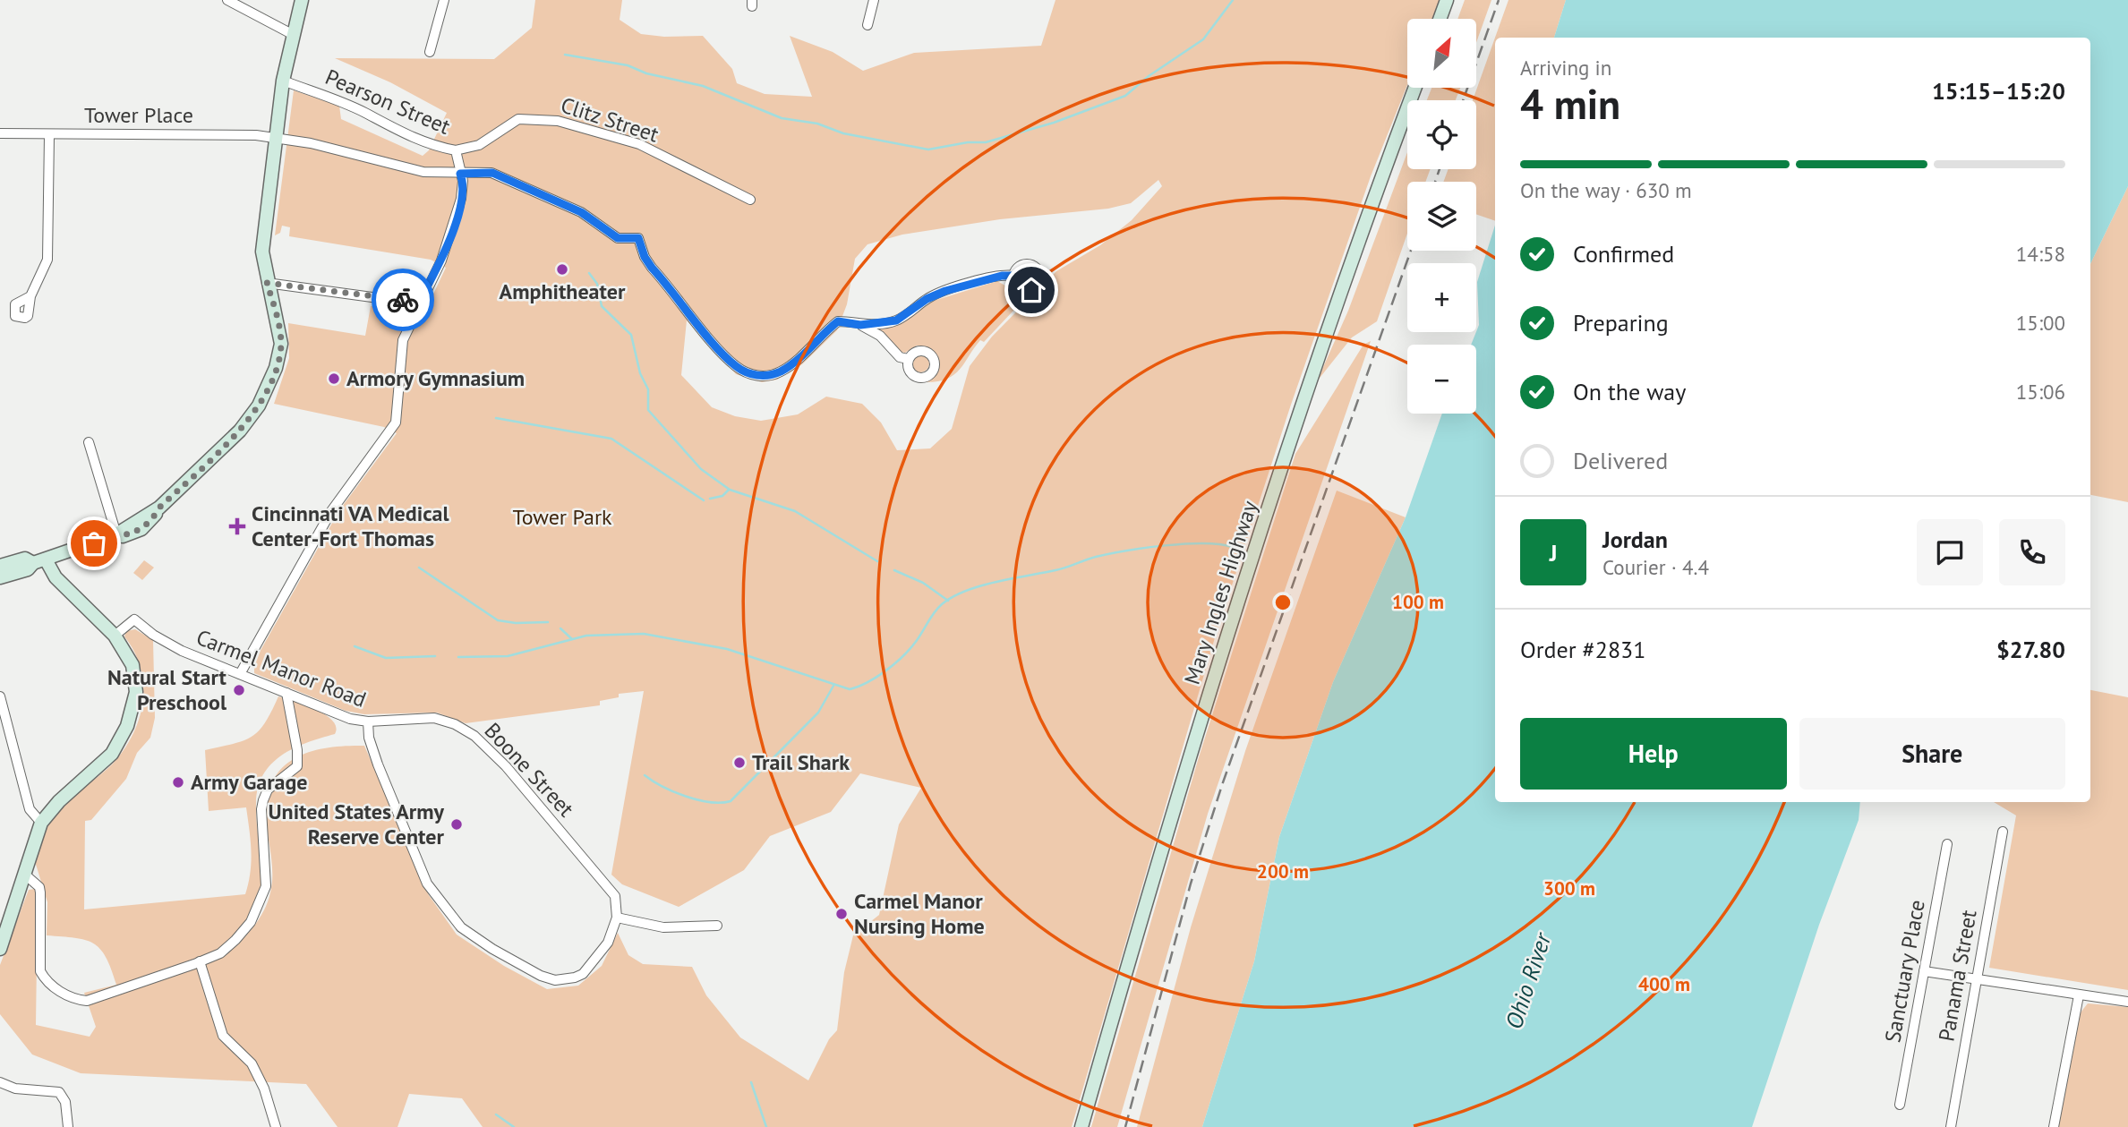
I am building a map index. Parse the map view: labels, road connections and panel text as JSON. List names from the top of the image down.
{
  "streets": {
    "street": [
      "Pearson Street",
      "Tower Place",
      "Clitz Street",
      "Mary Ingles Highway",
      "Carmel Manor Road",
      "Boone Street",
      "Sanctuary Place",
      "Panama Street"
    ]
  },
  "crossings": [
    ["Pearson Street", "Tower Place"],
    ["Pearson Street", "Clitz Street"],
    ["Pearson Street", "Carmel Manor Road"],
    ["Carmel Manor Road", "Boone Street"]
  ],
  "water": ["Ohio River"],
  "parks": ["Tower Park"],
  "places": {
    "other": [
      "Amphitheater",
      "Armory Gymnasium",
      "Natural Start Preschool",
      "Trail Shark",
      "Army Garage",
      "United States Army Reserve Center",
      "Carmel Manor Nursing Home"
    ],
    "health": ["Cincinnati VA Medical Center-Fort Thomas"]
  },
  "north": "top right",
  "page": {
    "map_buttons": ["+", "−"],
    "heading": ["4 min", "Arriving in", "15:15–15:20"],
    "panel": [
      "Jordan",
      "Courier · 4.4",
      "Order #2831",
      "$27.80"
    ],
    "bar": "On the way · 630 m",
    "list": [
      ["Confirmed", "14:58"],
      ["Preparing", "15:00"],
      ["On the way", "15:06"],
      "Delivered"
    ],
    "round": "J",
    "buttons": ["Help", "Share"]
  },
  "rings": [
    "100 m",
    "200 m",
    "300 m",
    "400 m"
  ]
}
